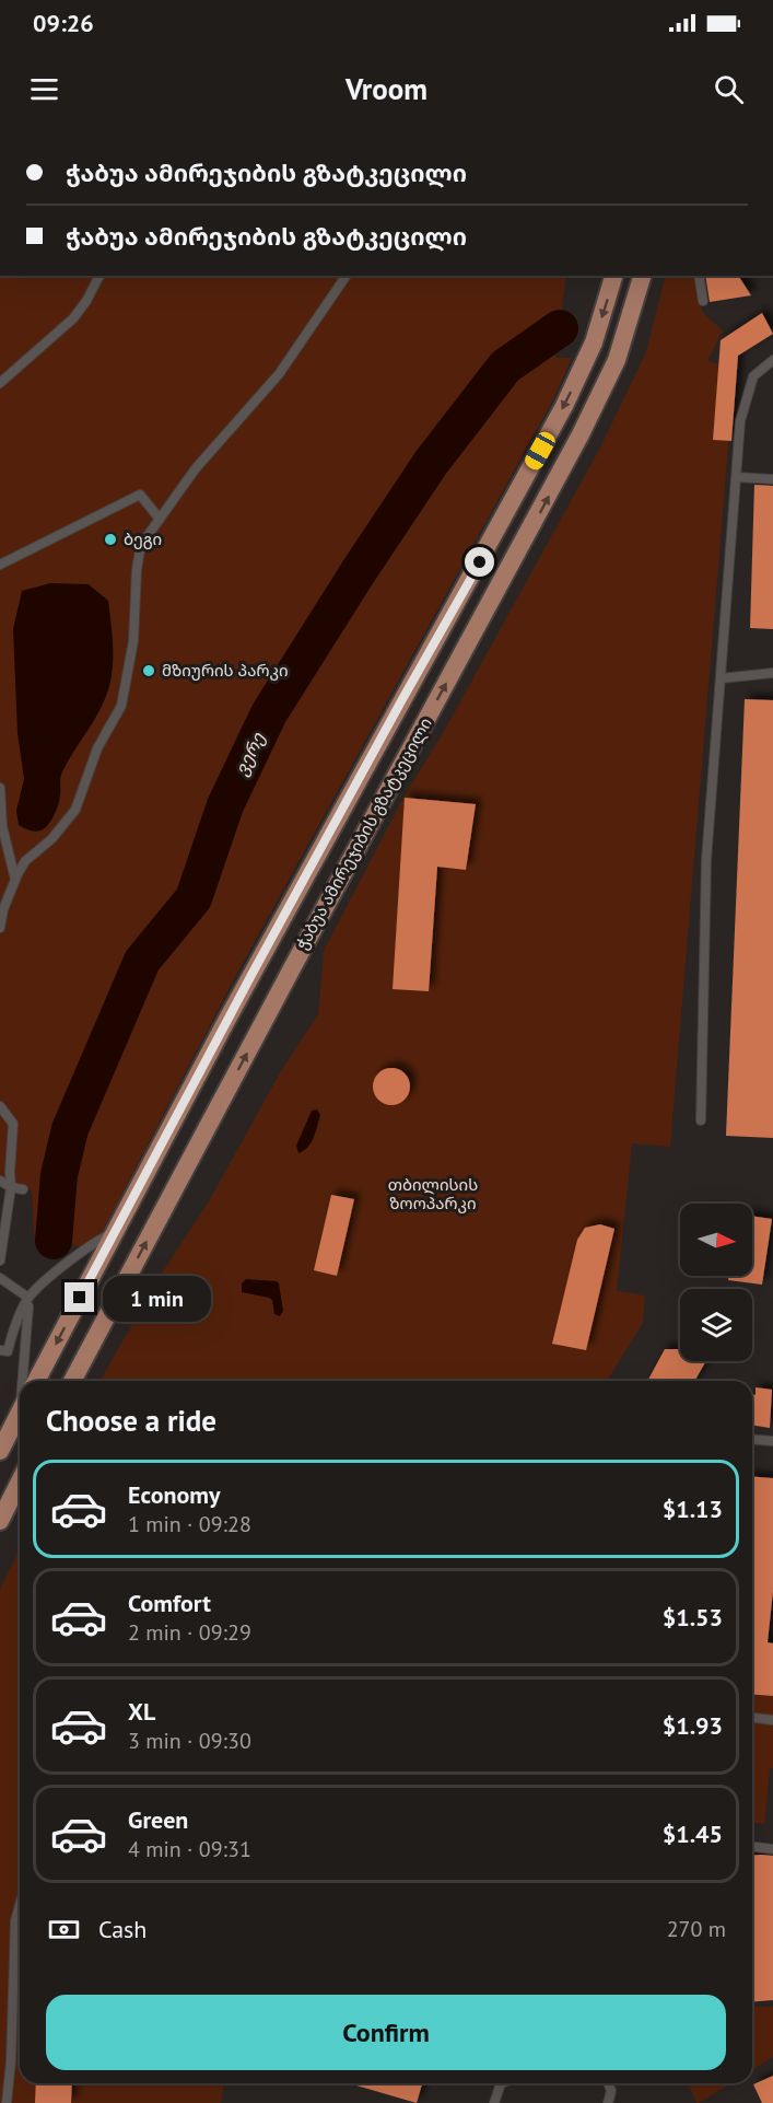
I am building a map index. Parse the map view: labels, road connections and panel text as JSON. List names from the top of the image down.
{
  "streets": {
    "main road": ["ჭაბუა ამირეჯიბის გზატკეცილი"]
  },
  "water": ["ვერე"],
  "parks": ["თბილისის ზოოპარკი"],
  "places": ["ბეგი", "მზიურის პარკი"],
  "north": "right",
  "page": {
    "status": "09:26",
    "header": "Vroom",
    "banner": ["ჭაბუა ამირეჯიბის გზატკეცილი", "ჭაბუა ამირეჯიბის გზატკეცილი"],
    "bubble": "1 min",
    "heading": "Choose a ride",
    "list": [
      {
        "name": "Economy",
        "note": "1 min · 09:28",
        "value": "$1.13"
      },
      {
        "name": "Comfort",
        "note": "2 min · 09:29",
        "value": "$1.53"
      },
      {
        "name": "XL",
        "note": "3 min · 09:30",
        "value": "$1.93"
      },
      {
        "name": "Green",
        "note": "4 min · 09:31",
        "value": "$1.45"
      }
    ],
    "pay": ["Cash", "270 m"],
    "buttons": "Confirm"
  }
}
